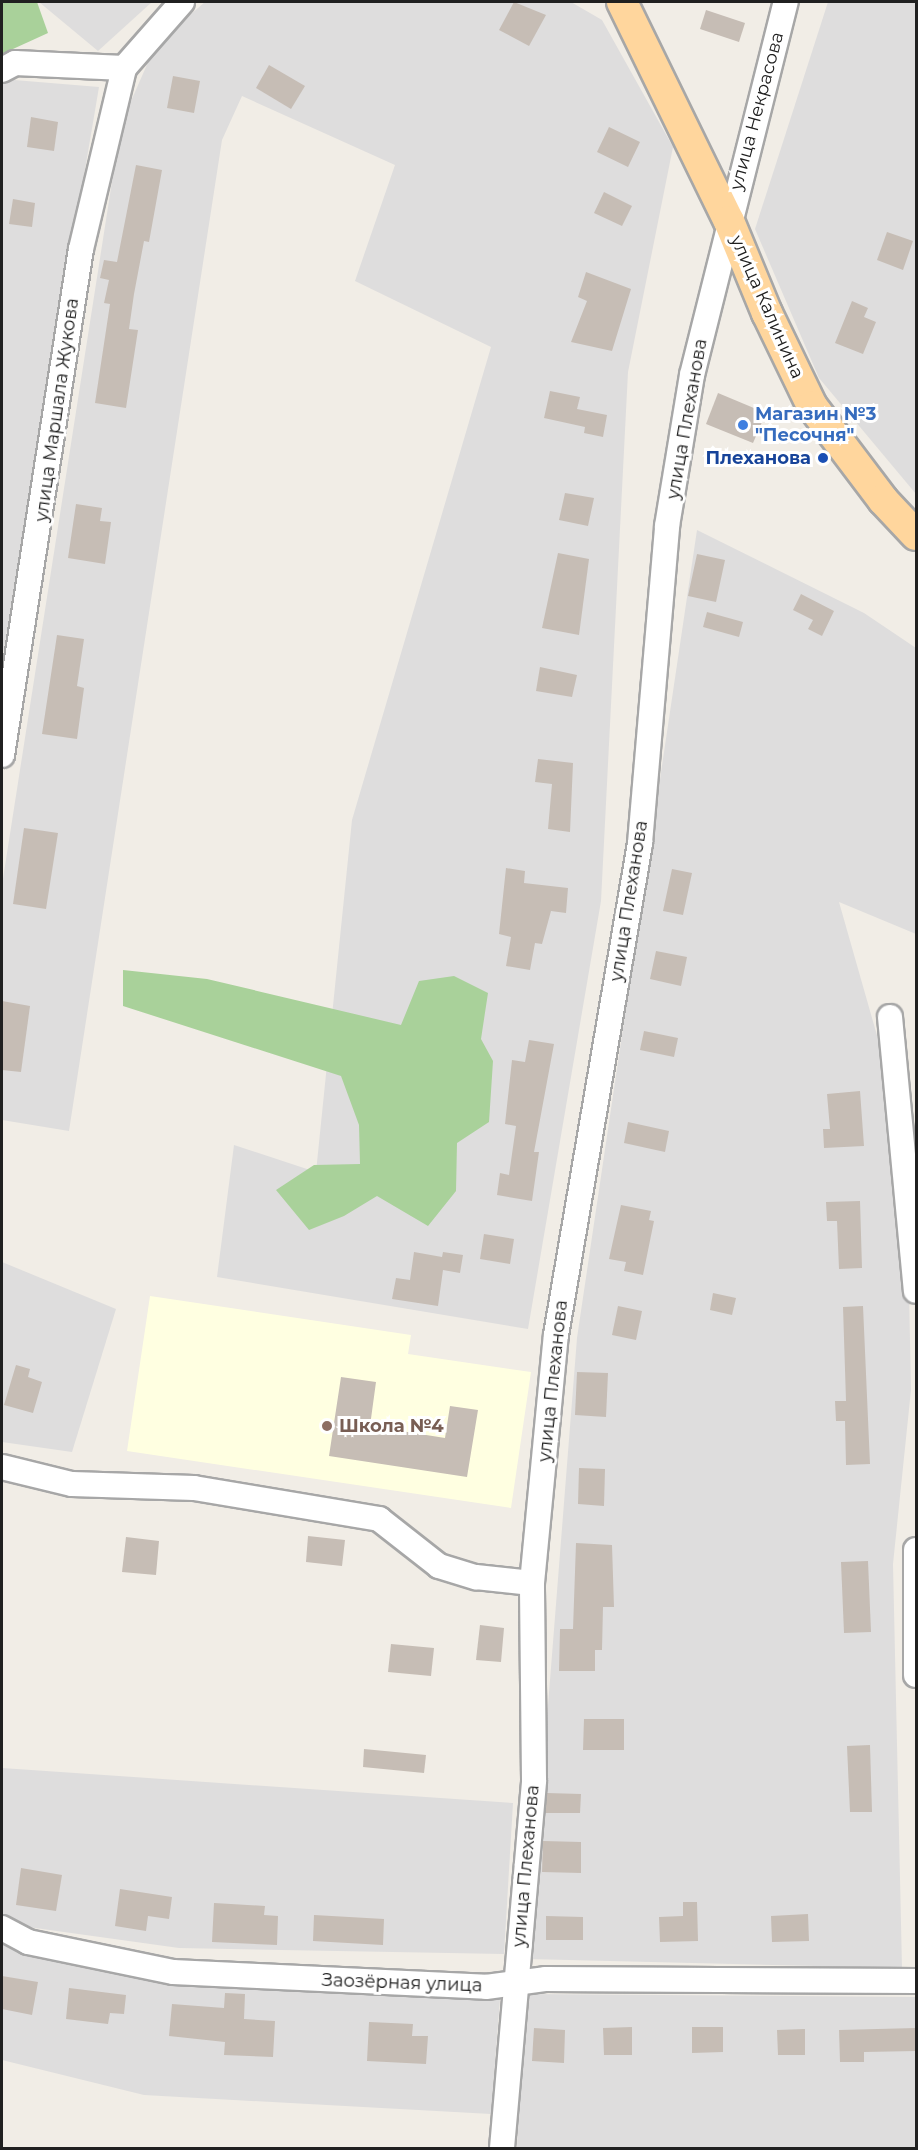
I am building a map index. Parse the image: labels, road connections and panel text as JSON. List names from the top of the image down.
{
  "streets": {
    "main road": ["улица Калинина"],
    "street": [
      "улица Некрасова",
      "улица Маршала Жукова",
      "улица Плеханова",
      "Заозёрная улица"
    ]
  },
  "crossings": [
    ["улица Некрасова", "улица Калинина"],
    ["улица Некрасова", "улица Плеханова"],
    ["улица Калинина", "улица Плеханова"],
    ["улица Плеханова", "Заозёрная улица"]
  ],
  "places": ["Магазин №3 \"Песочня\"", "Плеханова", "Школа №4"]
}
